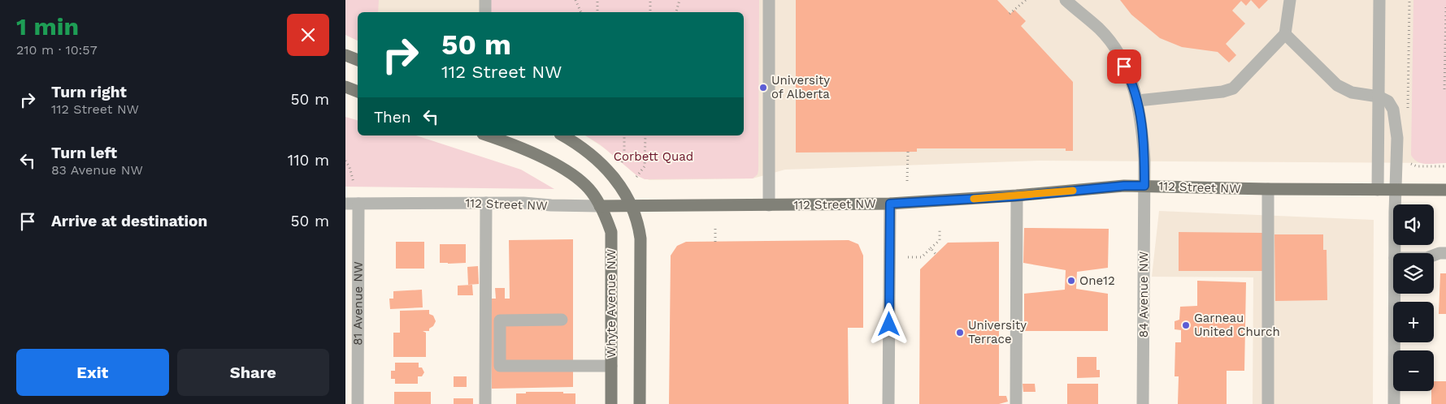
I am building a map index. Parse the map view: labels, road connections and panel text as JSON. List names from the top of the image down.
{
  "streets": {
    "main road": ["112 Street NW", "Whyte Avenue NW"],
    "street": ["84 Avenue NW", "81 Avenue NW"]
  },
  "crossings": [
    ["112 Street NW", "84 Avenue NW"],
    ["112 Street NW", "Whyte Avenue NW"],
    ["112 Street NW", "81 Avenue NW"]
  ],
  "parks": ["Corbett Quad"],
  "places": [
    "University of Alberta",
    "One12",
    "Garneau United Church",
    "University Terrace"
  ],
  "page": {
    "heading": ["1 min", "210 m · 10:57"],
    "turn": ["50 m", "112 Street NW"],
    "list": [
      {
        "name": "Turn right",
        "note": "112 Street NW",
        "value": "50 m"
      },
      {
        "name": "Turn left",
        "note": "83 Avenue NW",
        "value": "110 m"
      },
      {
        "name": "Arrive at destination",
        "value": "50 m"
      }
    ],
    "then": "Then",
    "map_buttons": ["+", "−"],
    "buttons": ["Exit", "Share"]
  }
}
